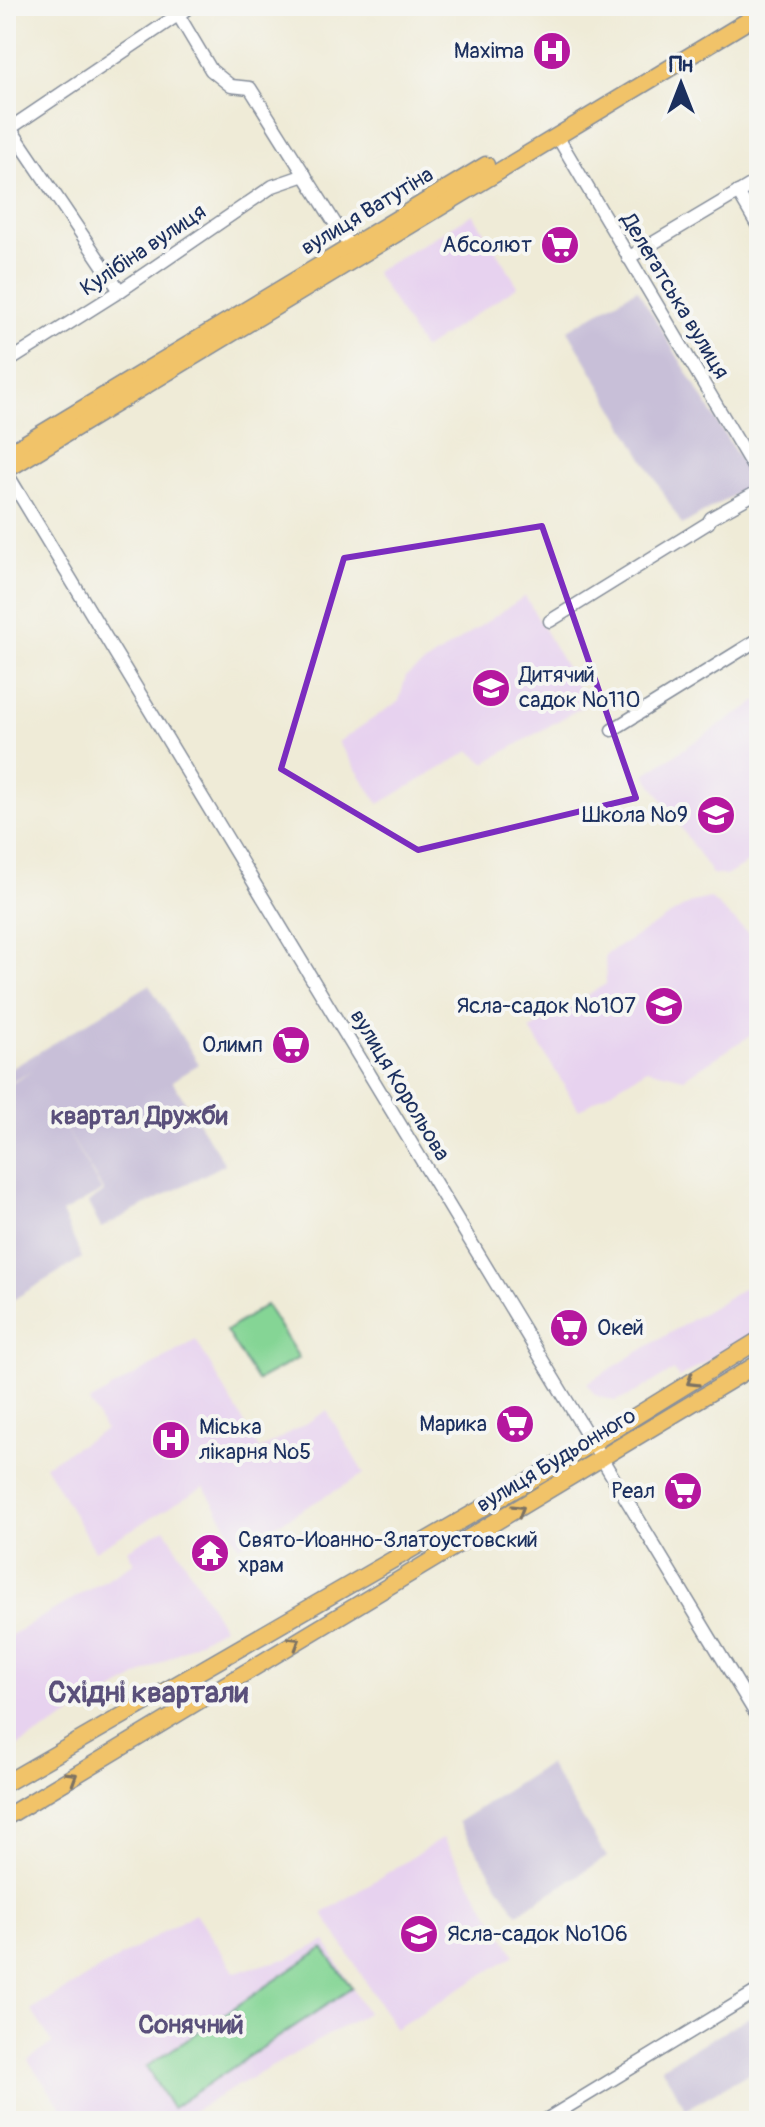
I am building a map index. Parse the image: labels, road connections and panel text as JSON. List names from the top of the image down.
{
  "streets": {
    "main road": ["вулиця Ватутіна", "вулиця Будьонного"],
    "street": ["Кулібіна вулиця", "Делегатська вулиця", "вулиця Корольова"]
  },
  "crossings": [
    ["вулиця Ватутіна", "Делегатська вулиця"],
    ["вулиця Ватутіна", "вулиця Корольова"],
    ["вулиця Корольова", "вулиця Будьонного"]
  ],
  "districts": ["квартал Дружби", "Східні квартали", "Сонячний"],
  "places": {
    "hospital": ["Maxima", "Міська лікарня №5"],
    "supermarket": [
      "Абсолют",
      "Олимп",
      "Окей",
      "Марика",
      "Реал"
    ],
    "school or university": [
      "Дитячий садок №110",
      "Школа №9",
      "Ясла-садок №107",
      "Ясла-садок №106"
    ],
    "temple": ["Свято-Иоанно-Златоустовский храм"]
  },
  "north": "top"
}
